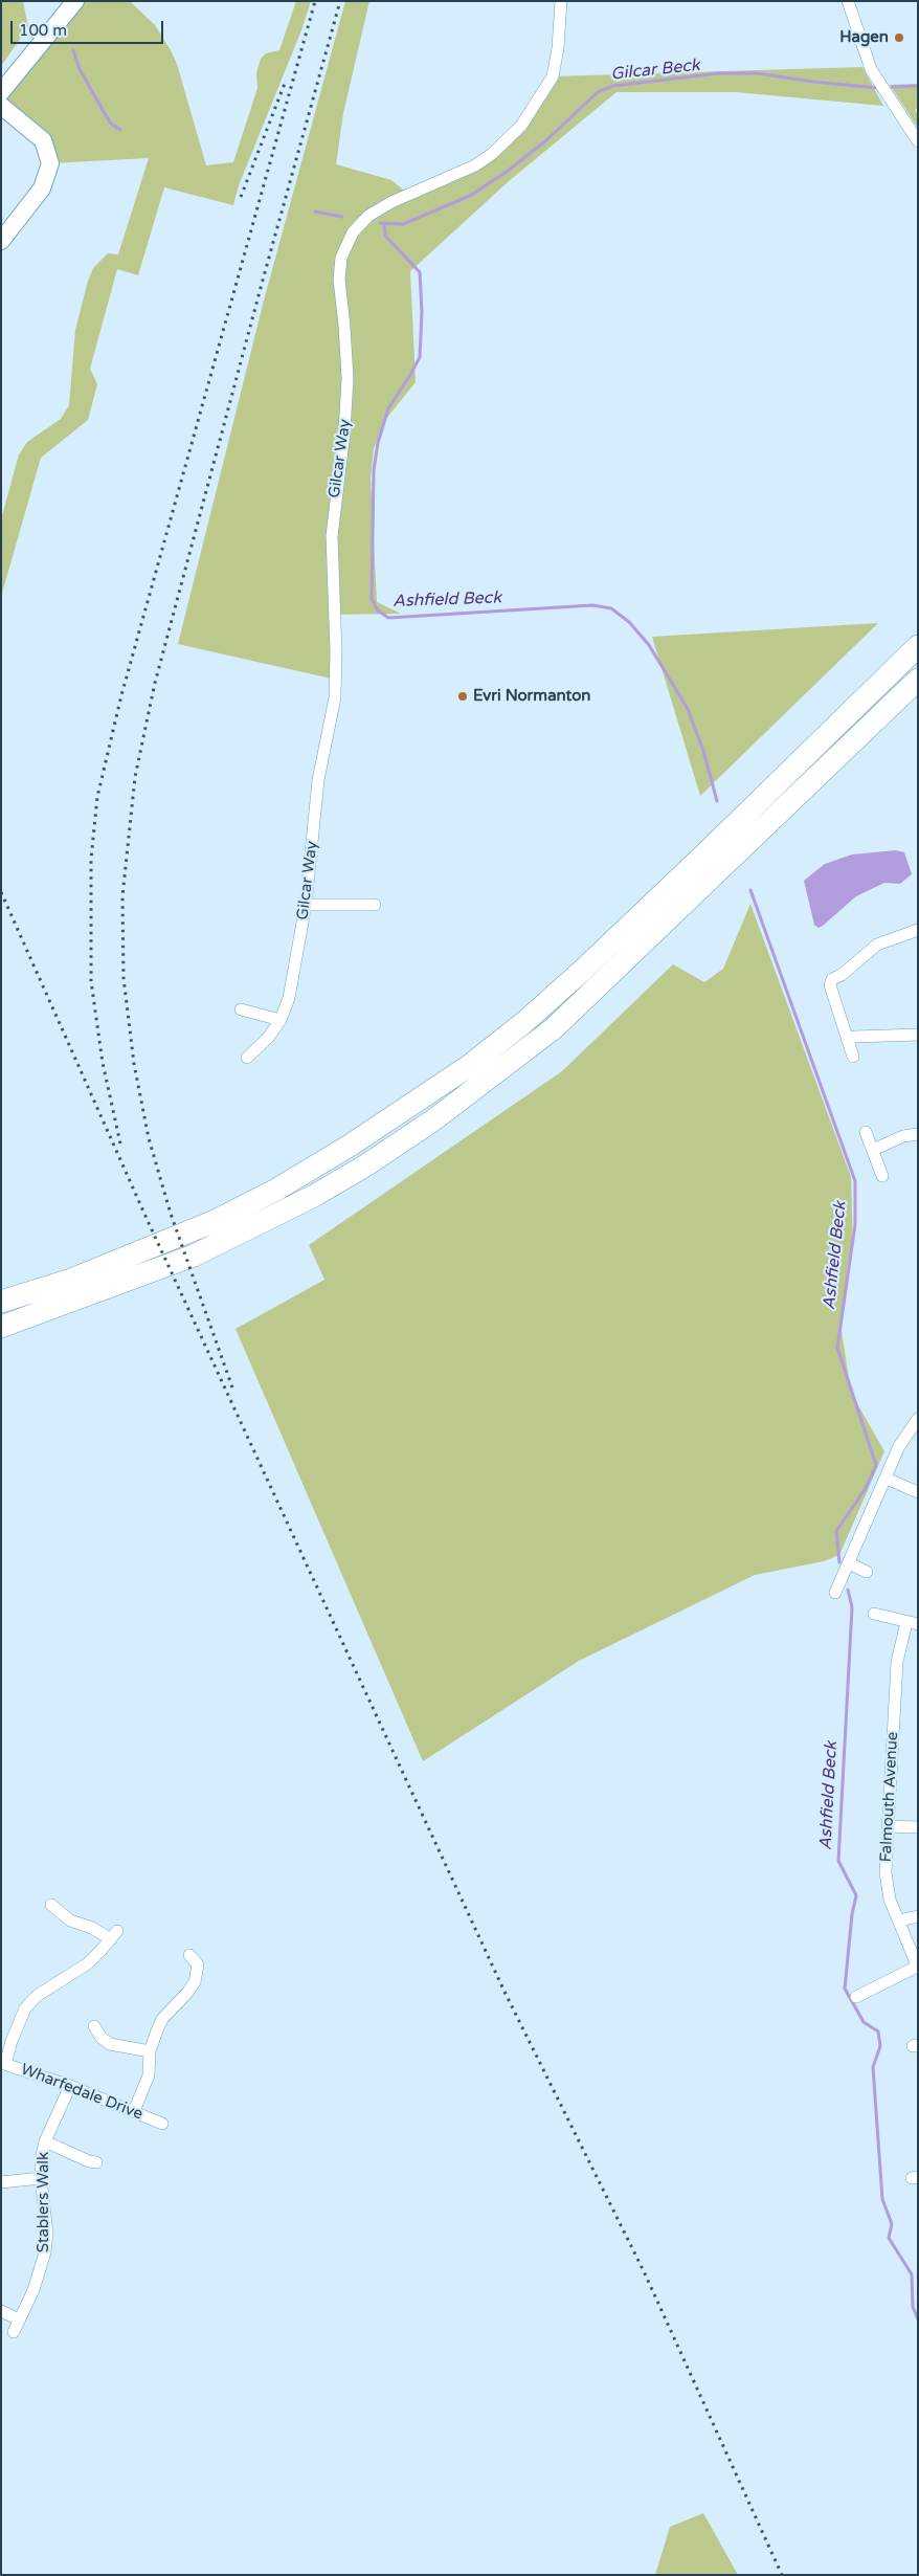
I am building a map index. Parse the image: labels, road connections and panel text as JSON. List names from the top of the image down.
{
  "streets": {
    "street": [
      "Gilcar Way",
      "Falmouth Avenue",
      "Wharfedale Drive",
      "Stablers Walk"
    ]
  },
  "crossings": [
    ["Wharfedale Drive", "Stablers Walk"]
  ],
  "water": ["Gilcar Beck", "Ashfield Beck"],
  "places": ["Hagen", "Evri Normanton"],
  "scale_bar": "100 m"
}
